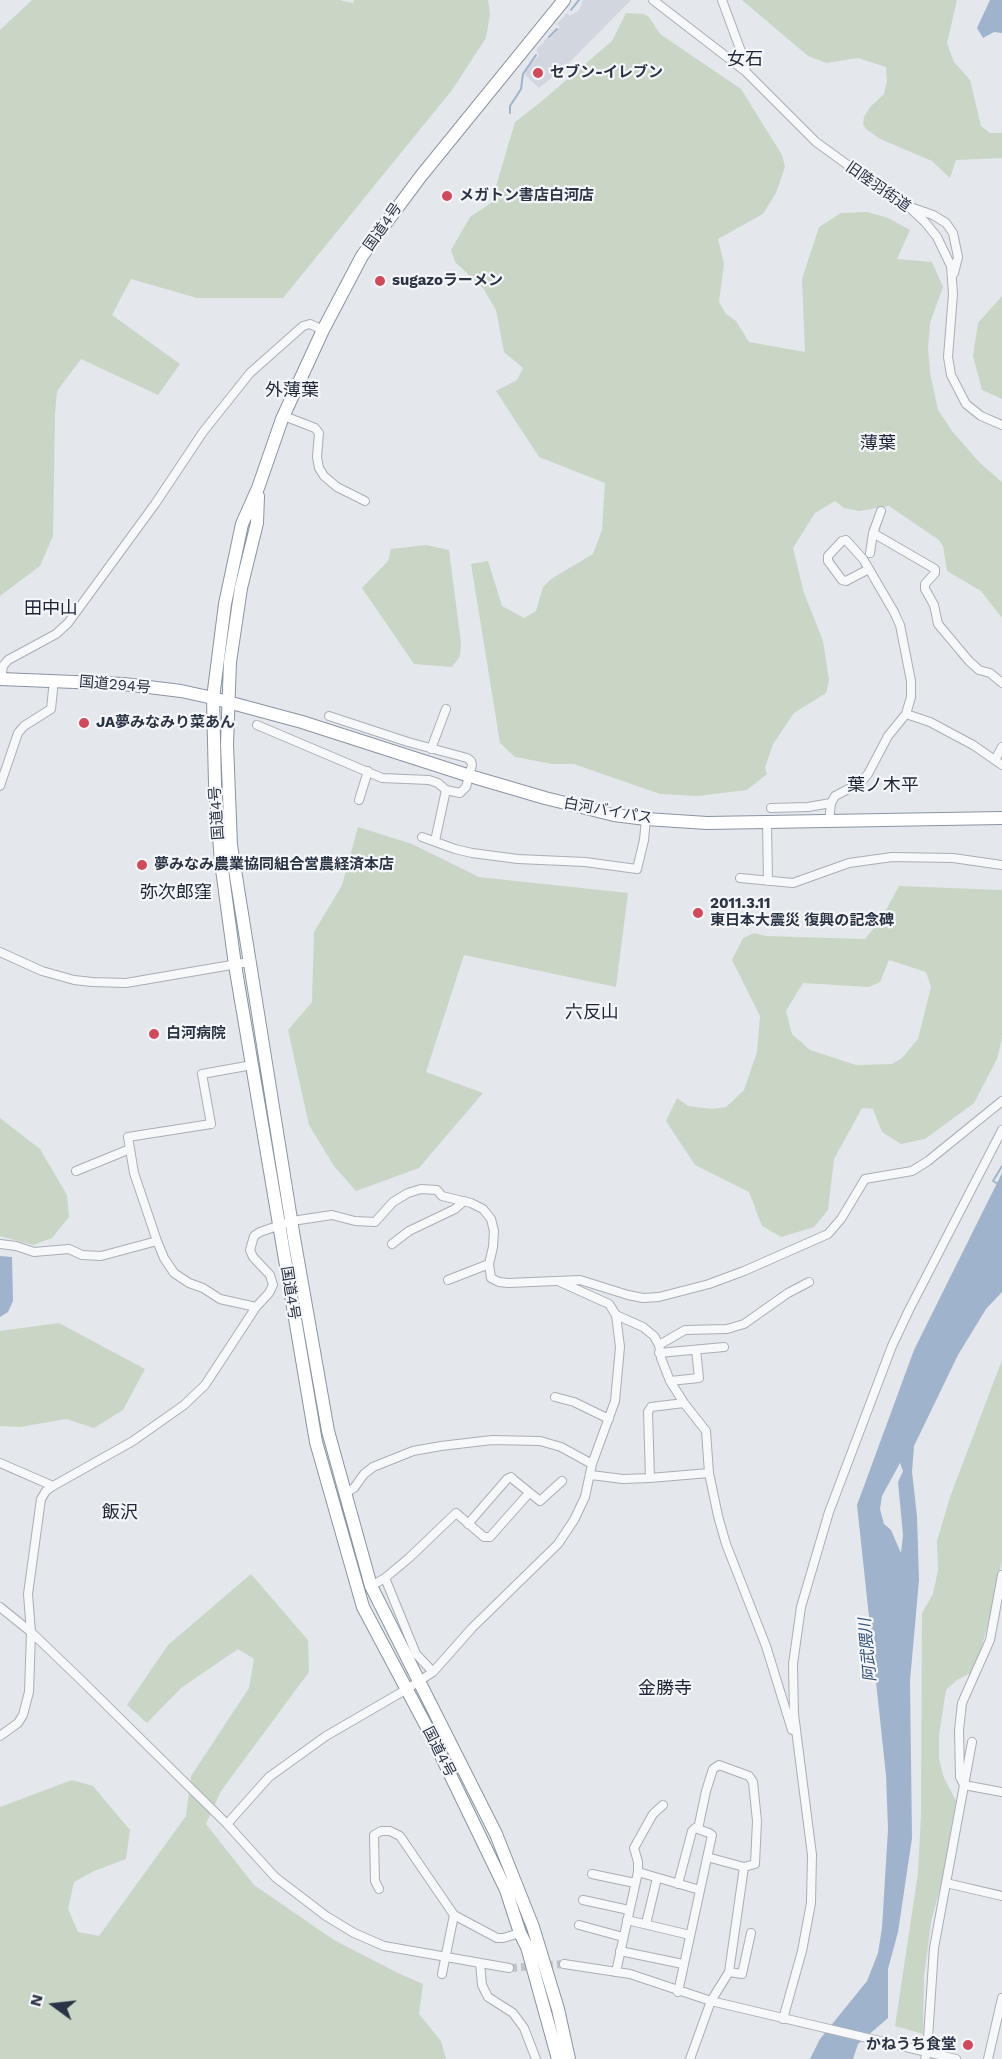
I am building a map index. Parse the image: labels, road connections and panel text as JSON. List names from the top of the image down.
{
  "streets": {
    "highway": ["国道4号", "国道294号", "白河バイパス"],
    "street": ["旧陸羽街道"]
  },
  "crossings": [
    ["国道4号", "国道294号"],
    ["国道4号", "白河バイパス"],
    ["国道294号", "白河バイパス"]
  ],
  "districts": [
    "女石",
    "外薄葉",
    "薄葉",
    "田中山",
    "葉ノ木平",
    "弥次郎窪",
    "六反山",
    "飯沢",
    "金勝寺"
  ],
  "water": ["阿武隈川"],
  "places": [
    "セブン-イレブン",
    "メガトン書店白河店",
    "sugazoラーメン",
    "JA夢みなみり菜あん",
    "夢みなみ農業協同組合営農経済本店",
    "2011.3.11 東日本大震災 復興の記念碑",
    "白河病院",
    "かねうち食堂"
  ],
  "north": "left"
}
